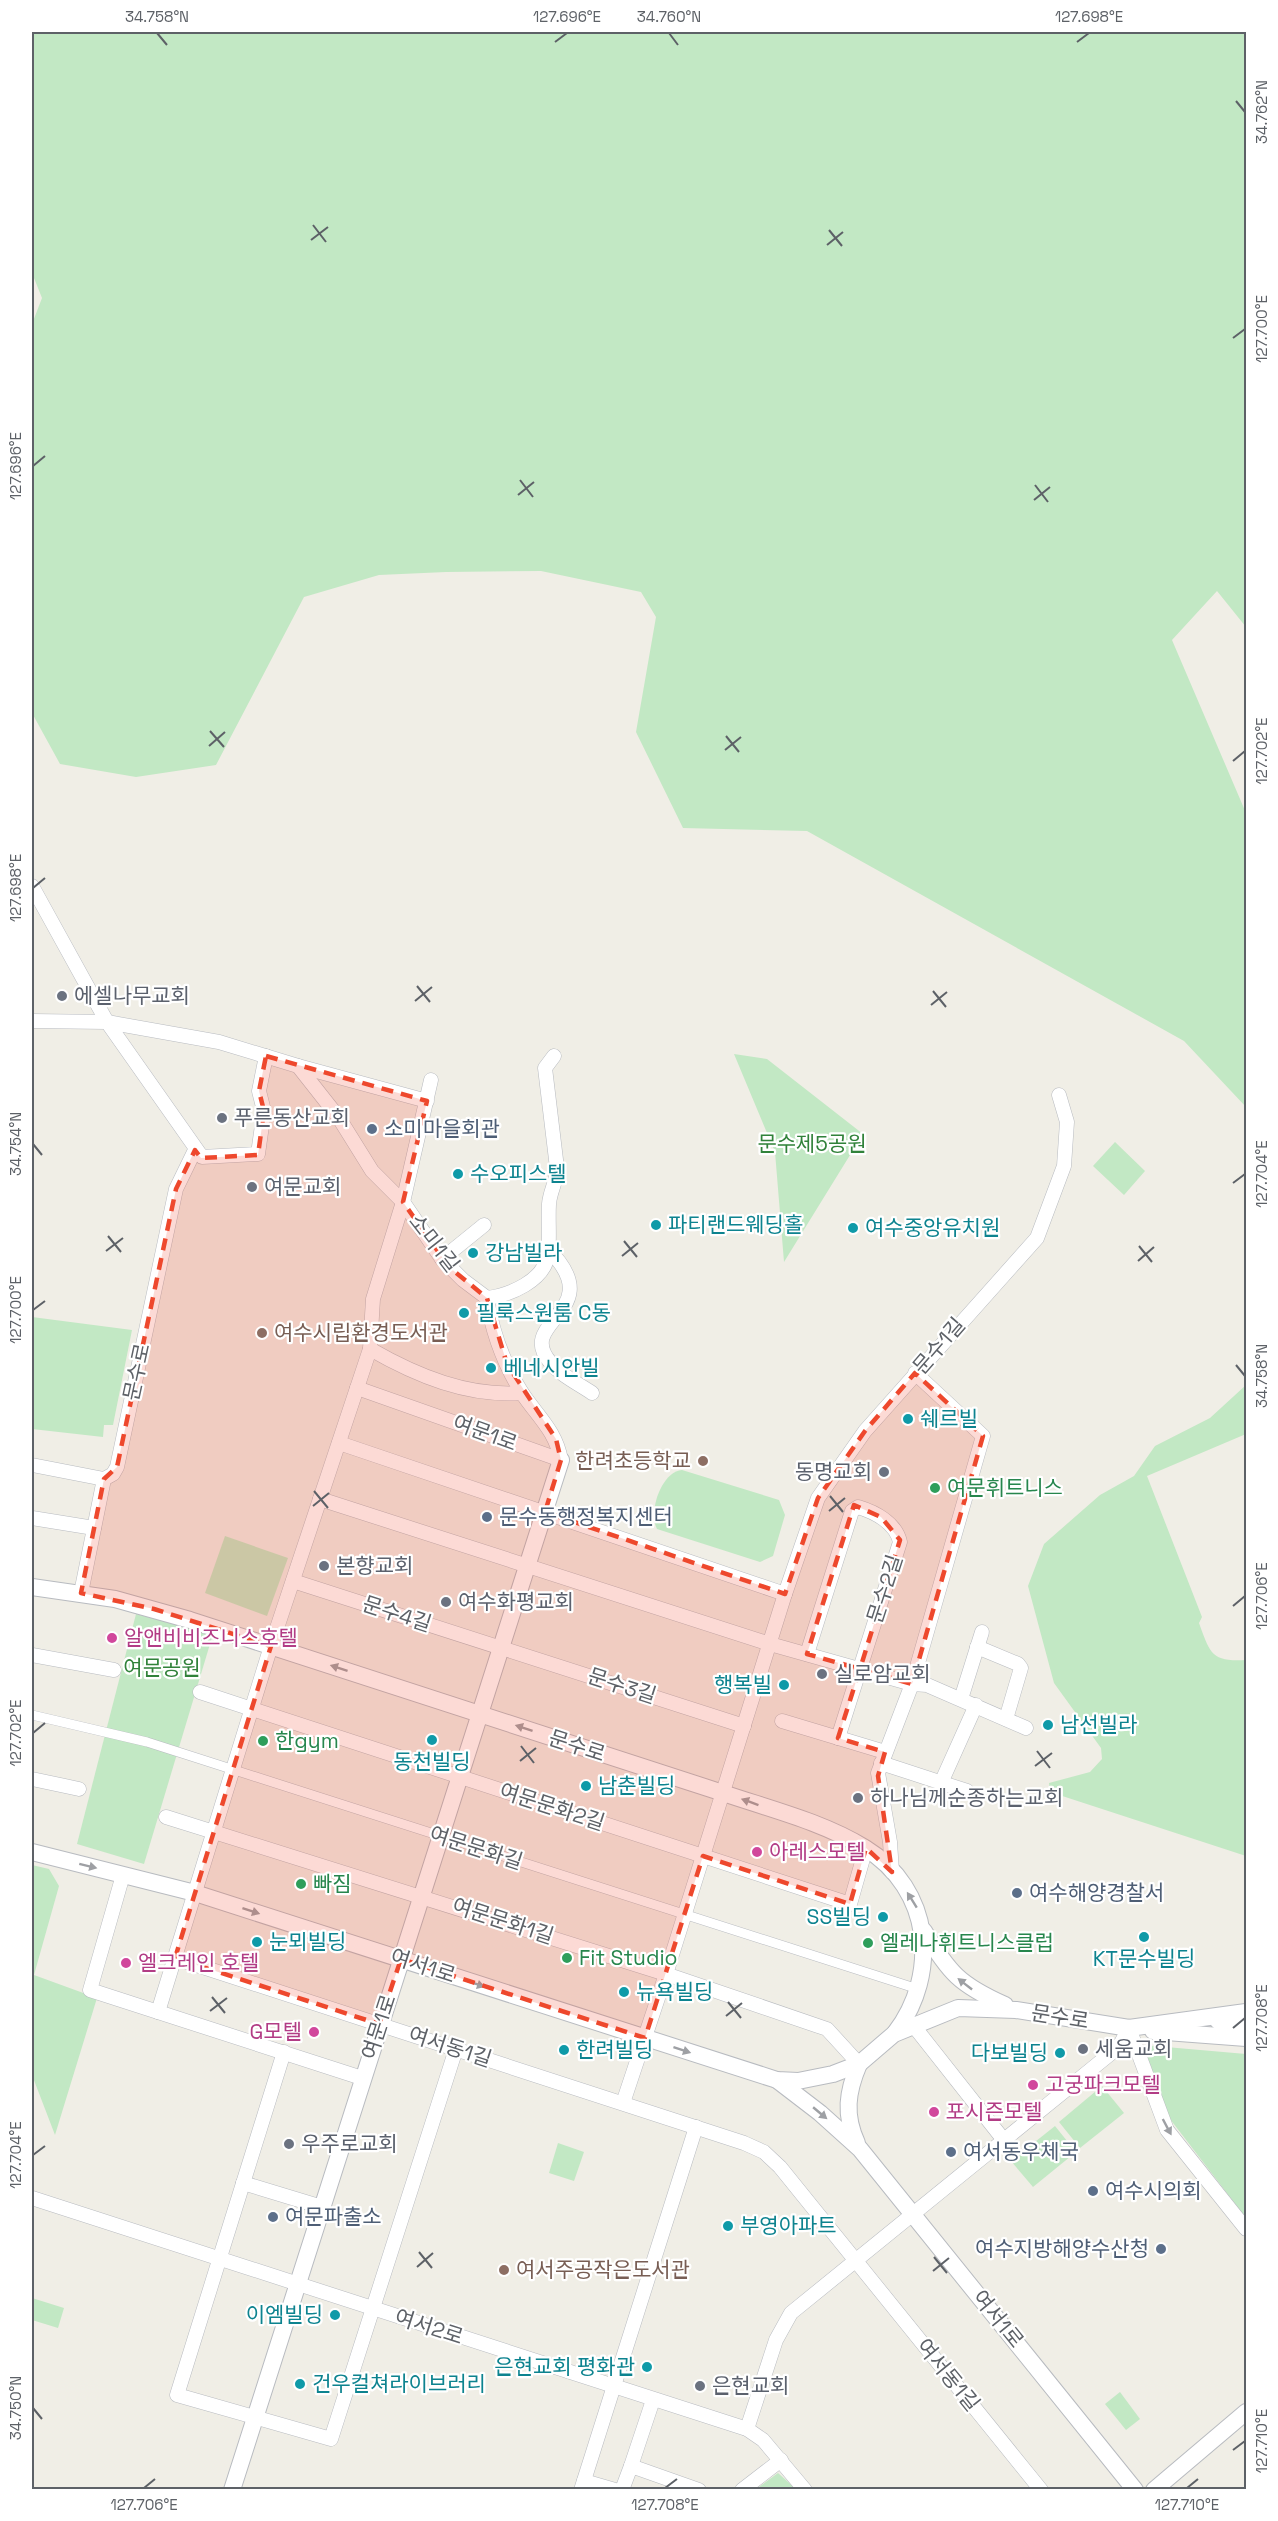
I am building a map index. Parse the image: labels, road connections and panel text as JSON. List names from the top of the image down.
{
  "streets": {
    "street": [
      "소미1길",
      "문수1길",
      "문수로",
      "여문1로",
      "문수2길",
      "문수4길",
      "문수3길",
      "여문문화2길",
      "여문문화길",
      "여문문화1길",
      "여서1로",
      "여서동1길",
      "여서2로"
    ]
  },
  "crossings": [
    ["문수1길", "문수로"],
    ["문수1길", "문수3길"],
    ["문수1길", "여문문화2길"],
    ["문수1길", "여문문화길"],
    ["문수1길", "여문문화1길"],
    ["문수1길", "여서1로"],
    ["문수로", "여문1로"],
    ["문수로", "여문문화2길"],
    ["문수로", "여문문화길"],
    ["여문1로", "문수4길"],
    ["여문1로", "문수3길"],
    ["여문1로", "여문문화2길"],
    ["여문1로", "여문문화길"],
    ["여문1로", "여문문화1길"],
    ["여문1로", "여서1로"],
    ["여문1로", "여서동1길"],
    ["여문1로", "여서2로"],
    ["문수4길", "문수3길"],
    ["여문문화1길", "여서1로"]
  ],
  "one_way": ["문수로"],
  "parks": ["문수제5공원", "여문공원"],
  "places": [
    "에셀나무교회",
    "푸른동산교회",
    "소미마을회관",
    "수오피스텔",
    "여문교회",
    "파티랜드웨딩홀",
    "여수중앙유치원",
    "강남빌라",
    "필룩스원룸 C동",
    "여수시립환경도서관",
    "베네시안빌",
    "쉐르빌",
    "한려초등학교",
    "동명교회",
    "여문휘트니스",
    "문수동행정복지센터",
    "본향교회",
    "여수화평교회",
    "알앤비비즈니스호텔",
    "실로암교회",
    "행복빌",
    "남선빌라",
    "동천빌딩",
    "한gym",
    "남춘빌딩",
    "하나님께순종하는교회",
    "아레스모텔",
    "빠짐",
    "여수해양경찰서",
    "SS빌딩",
    "KT문수빌딩",
    "눈뫼빌딩",
    "엘레나휘트니스클럽",
    "Fit Studio",
    "엘크레인 호텔",
    "뉴욕빌딩",
    "G모텔",
    "세움교회",
    "한려빌딩",
    "다보빌딩",
    "고궁파크모텔",
    "포시즌모텔",
    "우주로교회",
    "여서동우체국",
    "여수시의회",
    "여문파출소",
    "부영아파트",
    "여수지방해양수산청",
    "여서주공작은도서관",
    "이엠빌딩",
    "은현교회 평화관",
    "건우컬쳐라이브러리",
    "은현교회"
  ],
  "coordinates": [
    "34.758°N",
    "127.696°E",
    "34.760°N",
    "127.698°E",
    "34.762°N",
    "127.700°E",
    "127.702°E",
    "34.754°N",
    "127.704°E",
    "127.706°E",
    "127.708°E",
    "34.750°N",
    "127.710°E"
  ]
}
